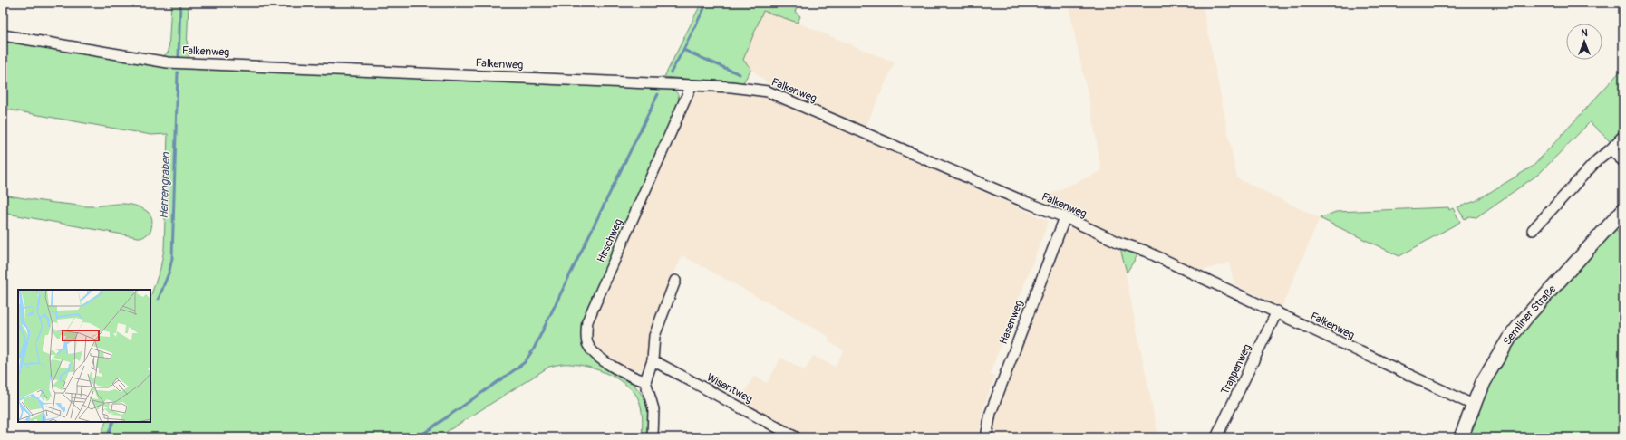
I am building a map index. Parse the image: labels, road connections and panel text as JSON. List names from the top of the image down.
{
  "streets": {
    "street": [
      "Falkenweg",
      "Hirschweg",
      "Semliner Straße",
      "Hasenweg",
      "Trappenweg",
      "Wisentweg"
    ]
  },
  "crossings": [
    ["Falkenweg", "Hirschweg"],
    ["Falkenweg", "Semliner Straße"],
    ["Falkenweg", "Hasenweg"],
    ["Falkenweg", "Trappenweg"]
  ],
  "water": ["Herrengraben"],
  "north": "top"
}
